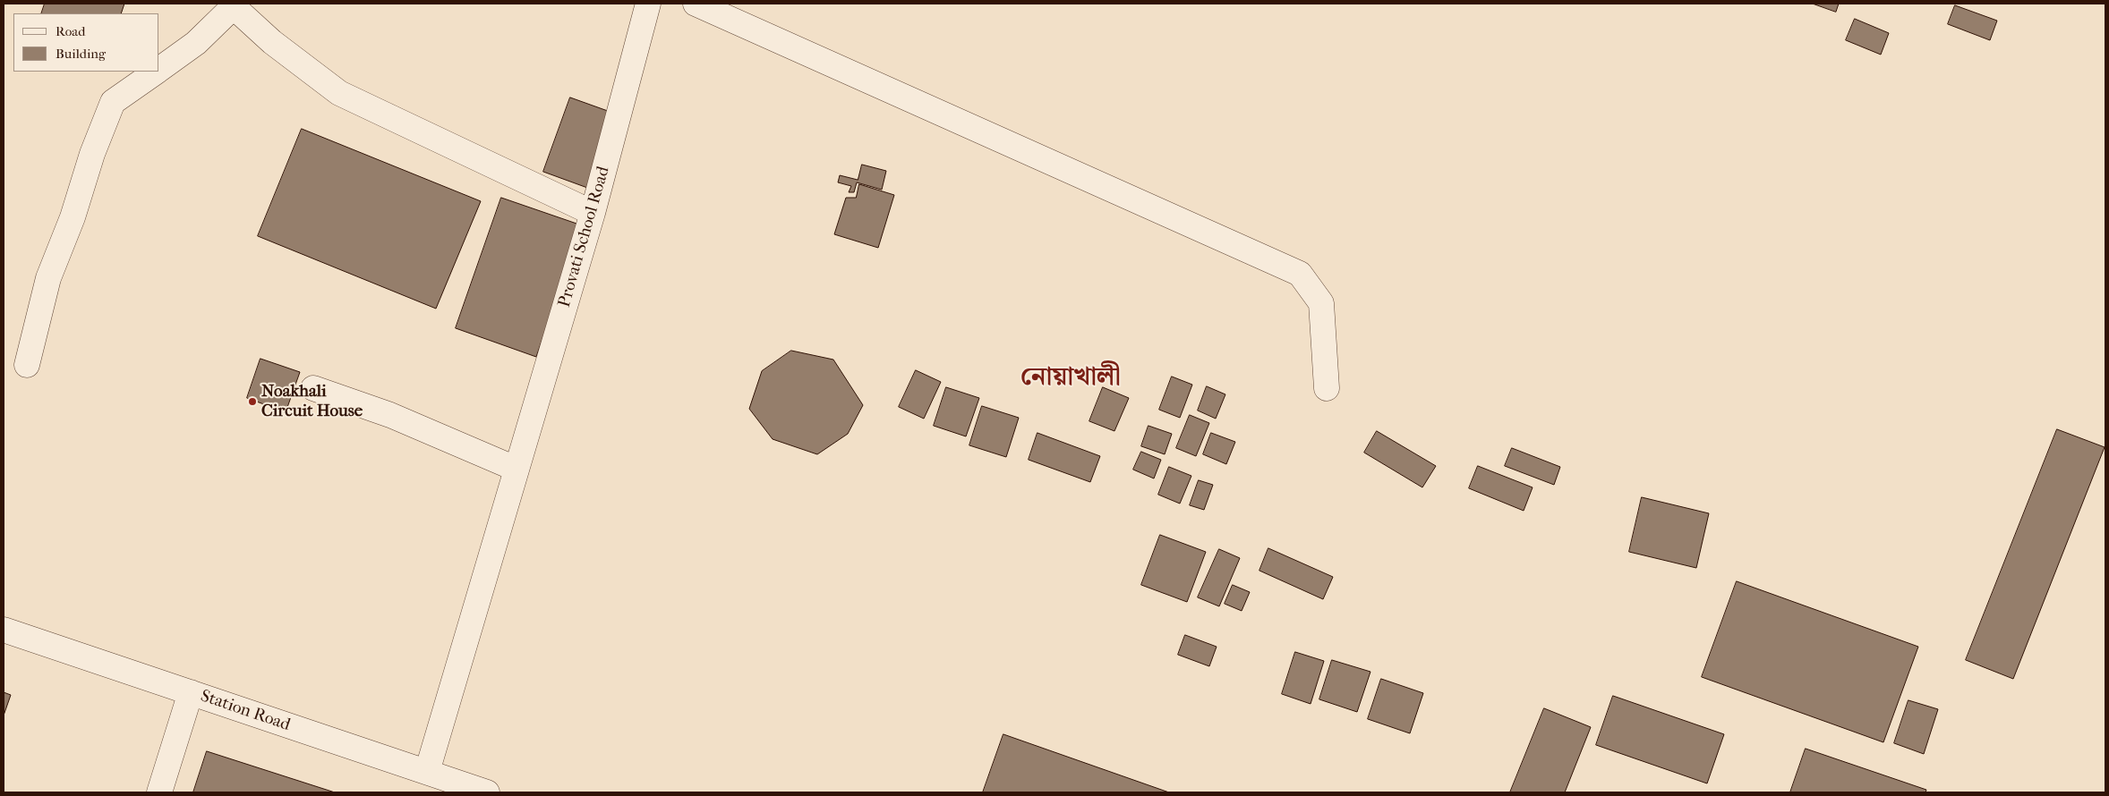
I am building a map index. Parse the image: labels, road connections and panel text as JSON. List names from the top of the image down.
{
  "streets": {
    "street": ["Provati School Road", "Station Road"]
  },
  "crossings": [
    ["Provati School Road", "Station Road"]
  ],
  "districts": ["নোয়াখালী"],
  "places": ["Noakhali Circuit House"],
  "legend": ["Road", "Building"]
}
